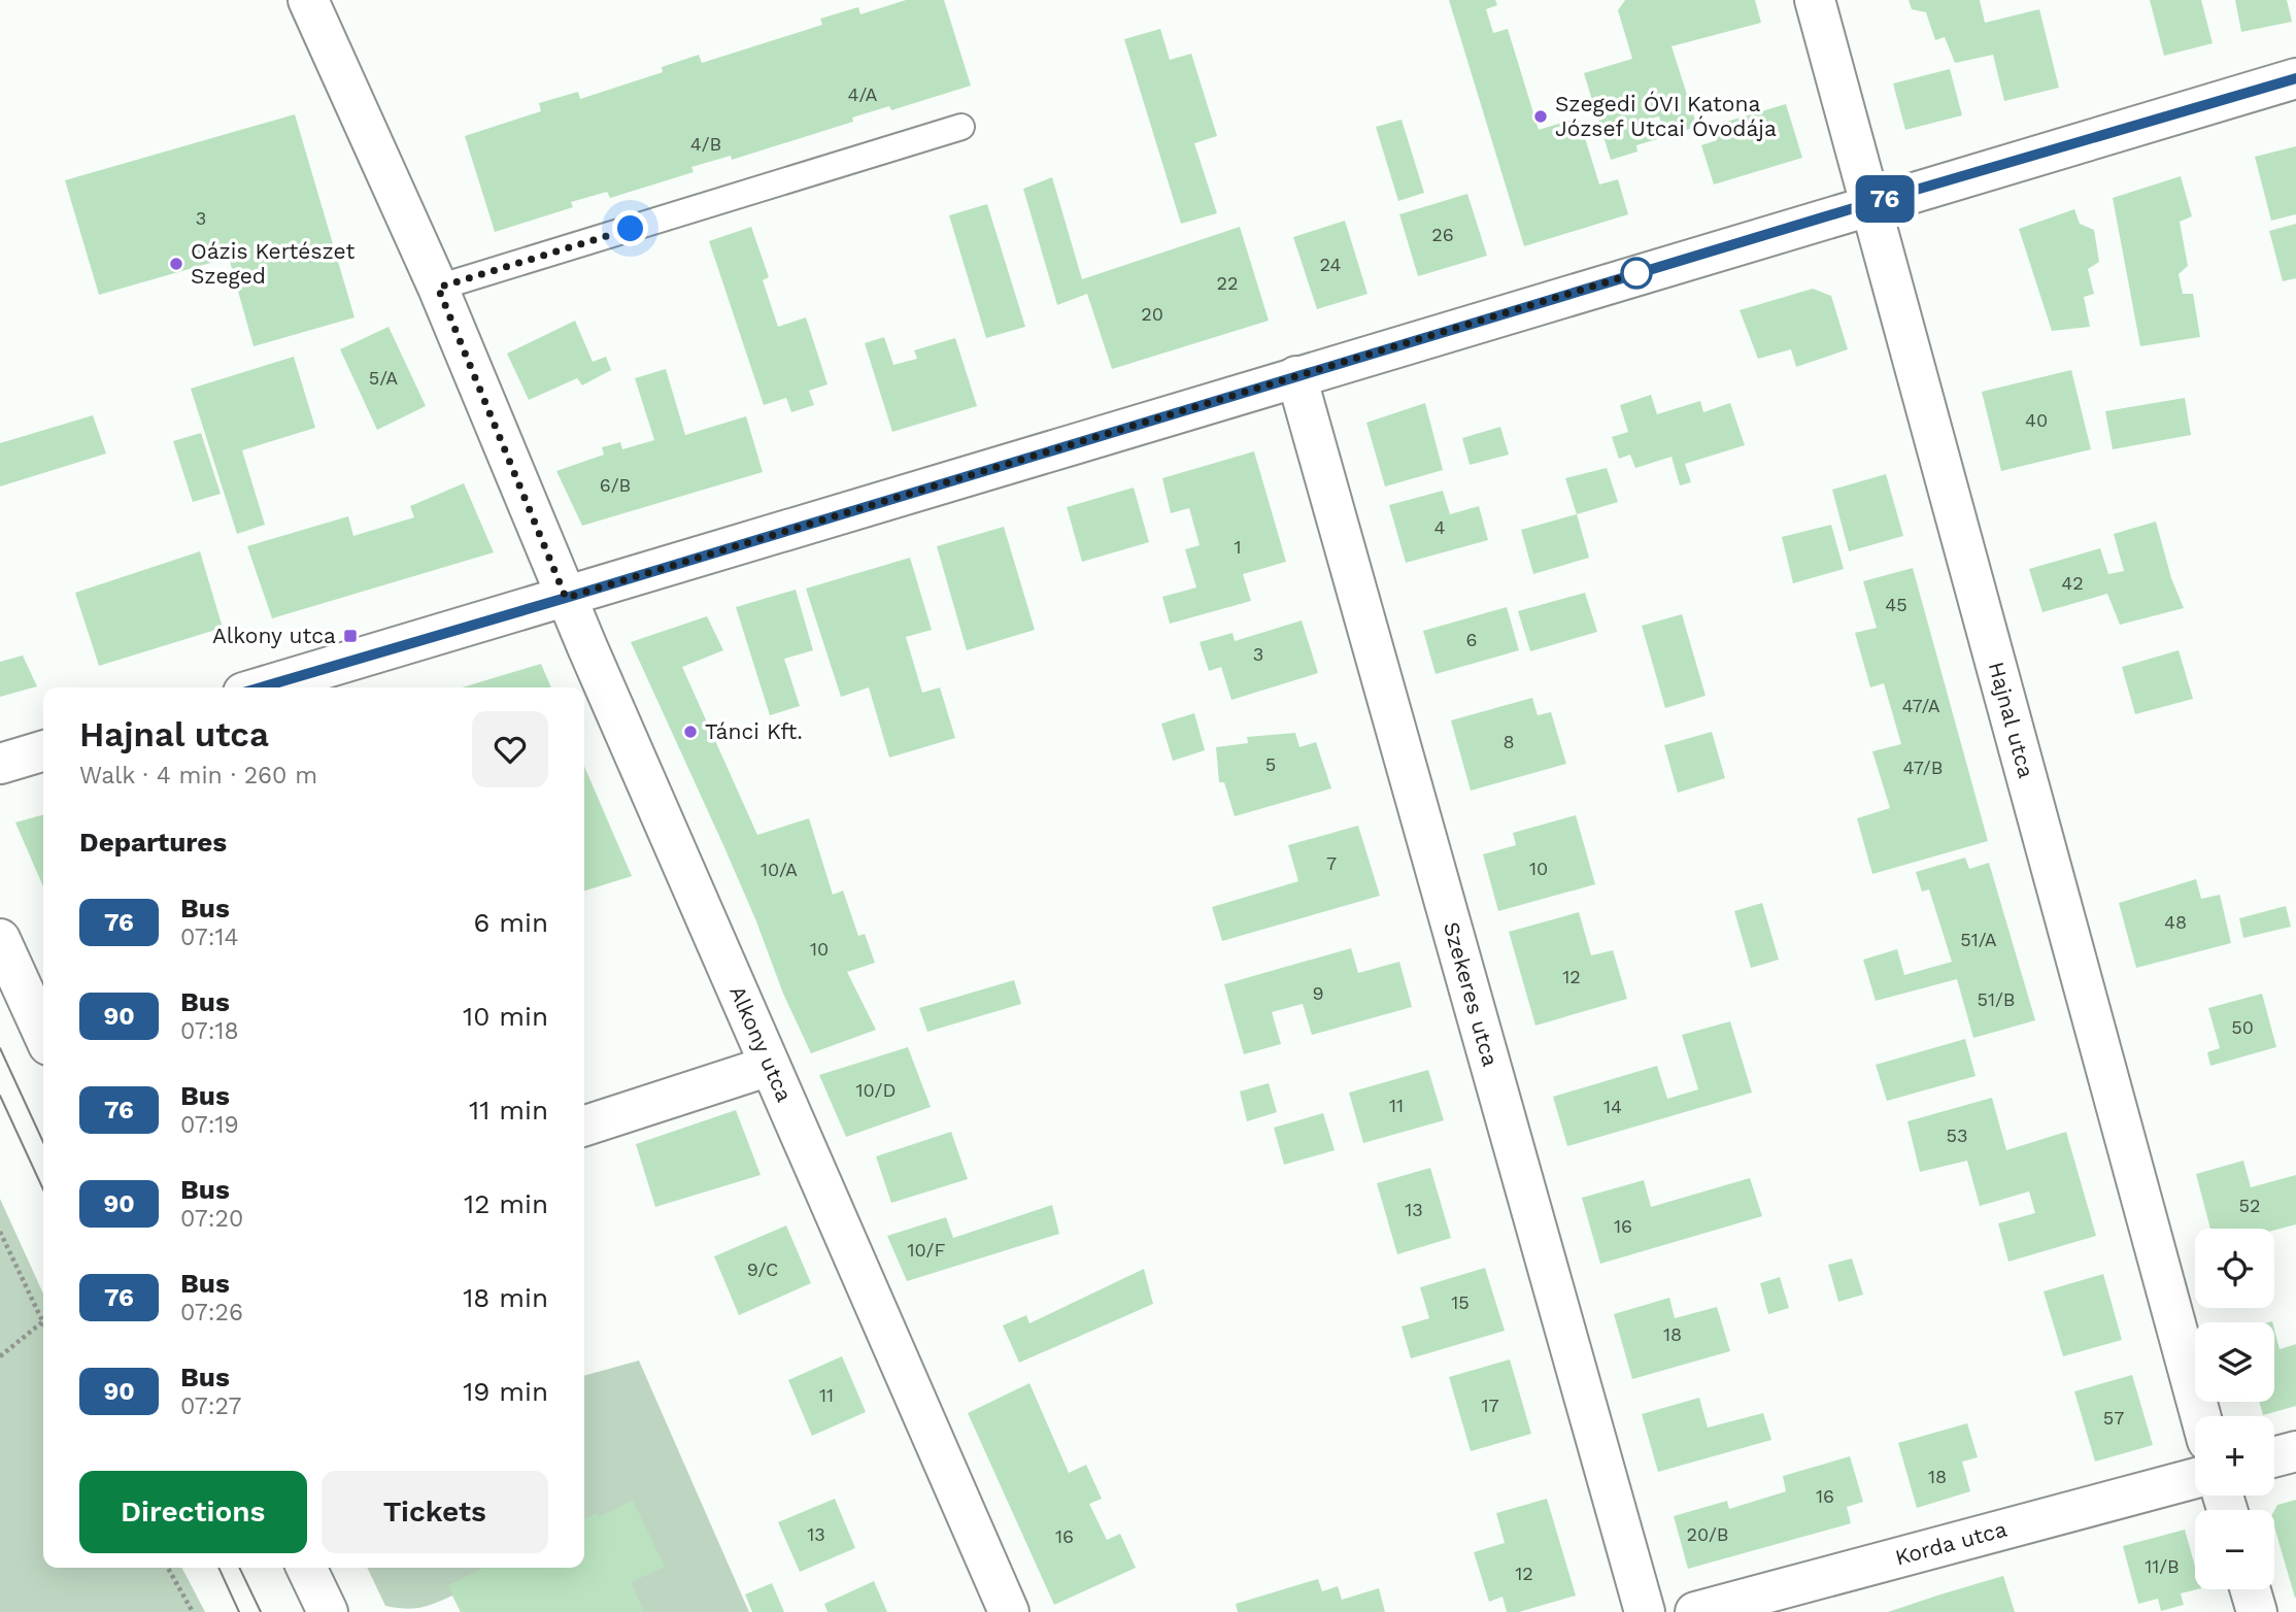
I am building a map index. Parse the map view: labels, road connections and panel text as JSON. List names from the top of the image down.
{
  "streets": {
    "street": [
      "Hajnal utca",
      "Szekeres utca",
      "Alkony utca",
      "Korda utca"
    ]
  },
  "places": {
    "other": ["Szegedi ÓVI Katona József Utcai Óvodája", "Oázis Kertészet Szeged", "Tánci Kft."],
    "transit": ["Alkony utca"]
  },
  "lines": ["bus line 76"],
  "house_numbers": [
    "4/A",
    "4/B",
    "3",
    "26",
    "24",
    "22",
    "20",
    "5/A",
    "40",
    "6/B",
    "4",
    "1",
    "42",
    "45",
    "6",
    "3",
    "47/A",
    "8",
    "5",
    "47/B",
    "7",
    "10",
    "10/A",
    "48",
    "51/A",
    "10",
    "12",
    "9",
    "51/B",
    "50",
    "10/D",
    "11",
    "14",
    "53",
    "52",
    "13",
    "16",
    "10/F",
    "9/C",
    "15",
    "18",
    "11",
    "17",
    "57",
    "18",
    "16",
    "13",
    "20/B",
    "16",
    "11/B",
    "12"
  ],
  "page": {
    "on_map": "76",
    "heading": [
      ["Hajnal utca", "Walk · 4 min · 260 m"],
      "Departures"
    ],
    "list": [
      {
        "mark": "76",
        "name": "Bus",
        "note": "07:14",
        "value": "6 min"
      },
      {
        "mark": "90",
        "name": "Bus",
        "note": "07:18",
        "value": "10 min"
      },
      {
        "mark": "76",
        "name": "Bus",
        "note": "07:19",
        "value": "11 min"
      },
      {
        "mark": "90",
        "name": "Bus",
        "note": "07:20",
        "value": "12 min"
      },
      {
        "mark": "76",
        "name": "Bus",
        "note": "07:26",
        "value": "18 min"
      },
      {
        "mark": "90",
        "name": "Bus",
        "note": "07:27",
        "value": "19 min"
      }
    ],
    "map_buttons": ["+", "−"],
    "buttons": ["Directions", "Tickets"]
  }
}
